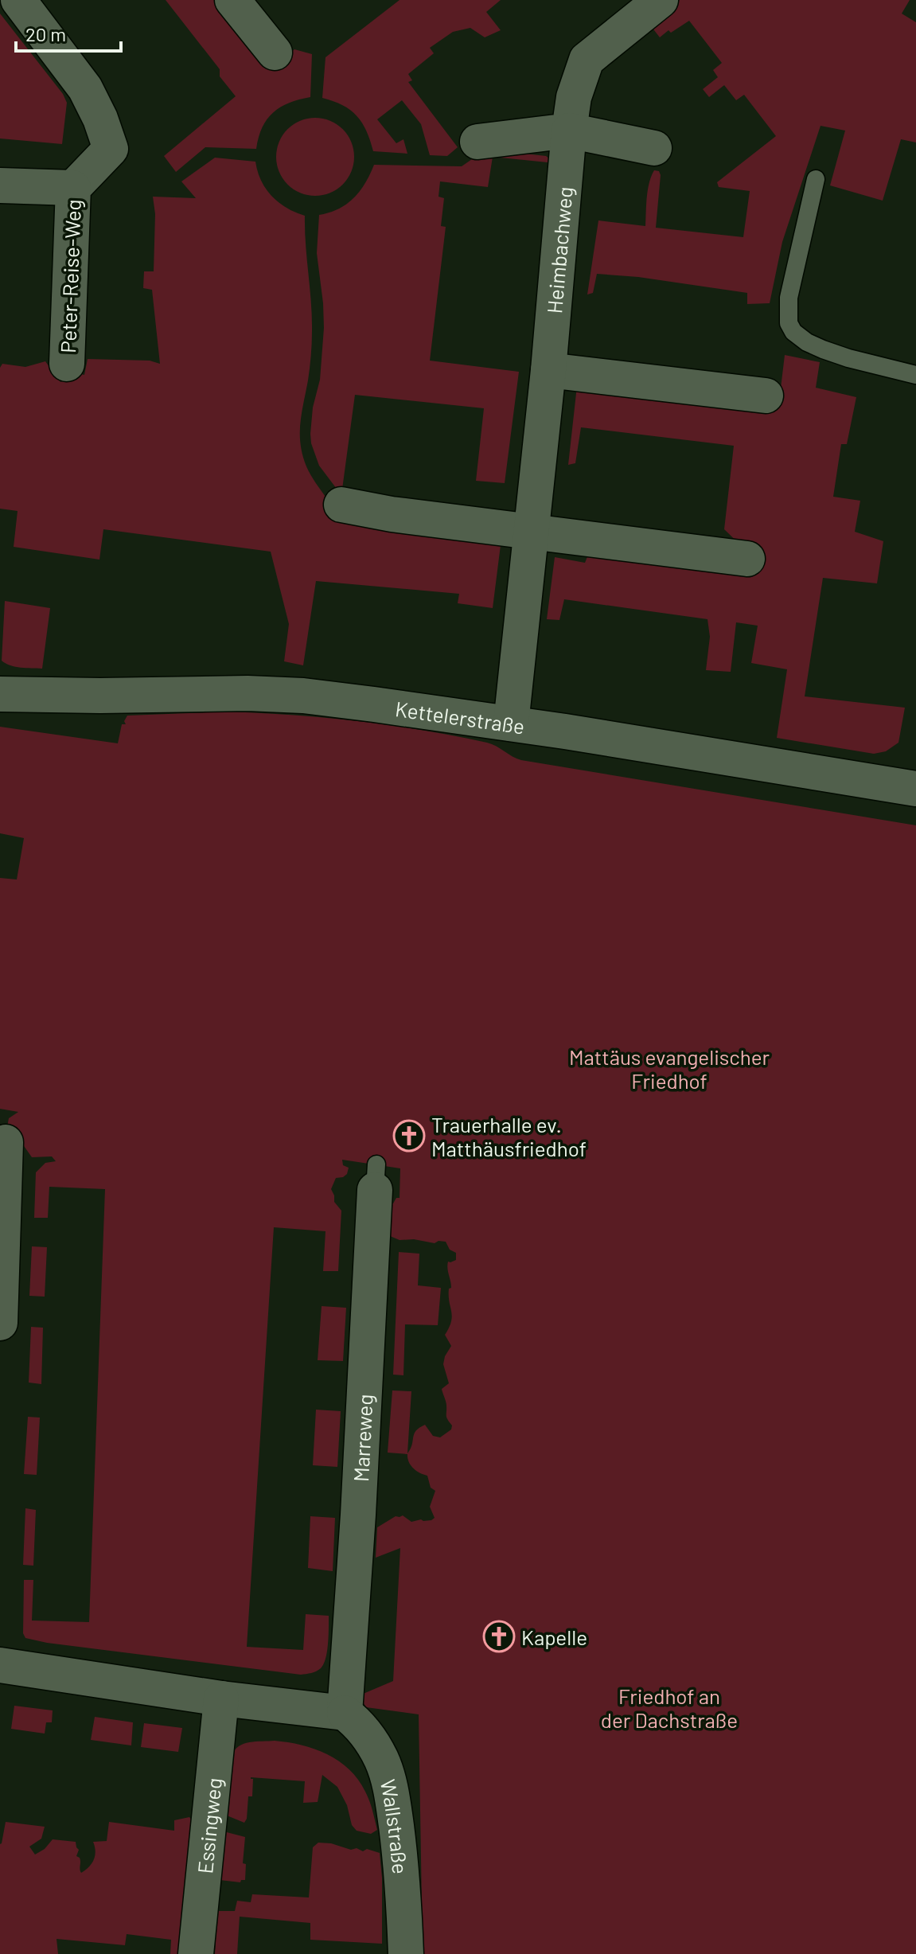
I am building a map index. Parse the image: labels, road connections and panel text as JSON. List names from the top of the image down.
{
  "streets": {
    "street": [
      "Heimbachweg",
      "Peter-Reise-Weg",
      "Kettelerstraße",
      "Marreweg",
      "Essingweg",
      "Wallstraße"
    ]
  },
  "crossings": [
    ["Heimbachweg", "Kettelerstraße"],
    ["Marreweg", "Wallstraße"]
  ],
  "parks": ["Mattäus evangelischer Friedhof", "Friedhof an der Dachstraße"],
  "places": {
    "church": ["Trauerhalle ev. Matthäusfriedhof", "Kapelle"]
  },
  "scale_bar": "20 m"
}
